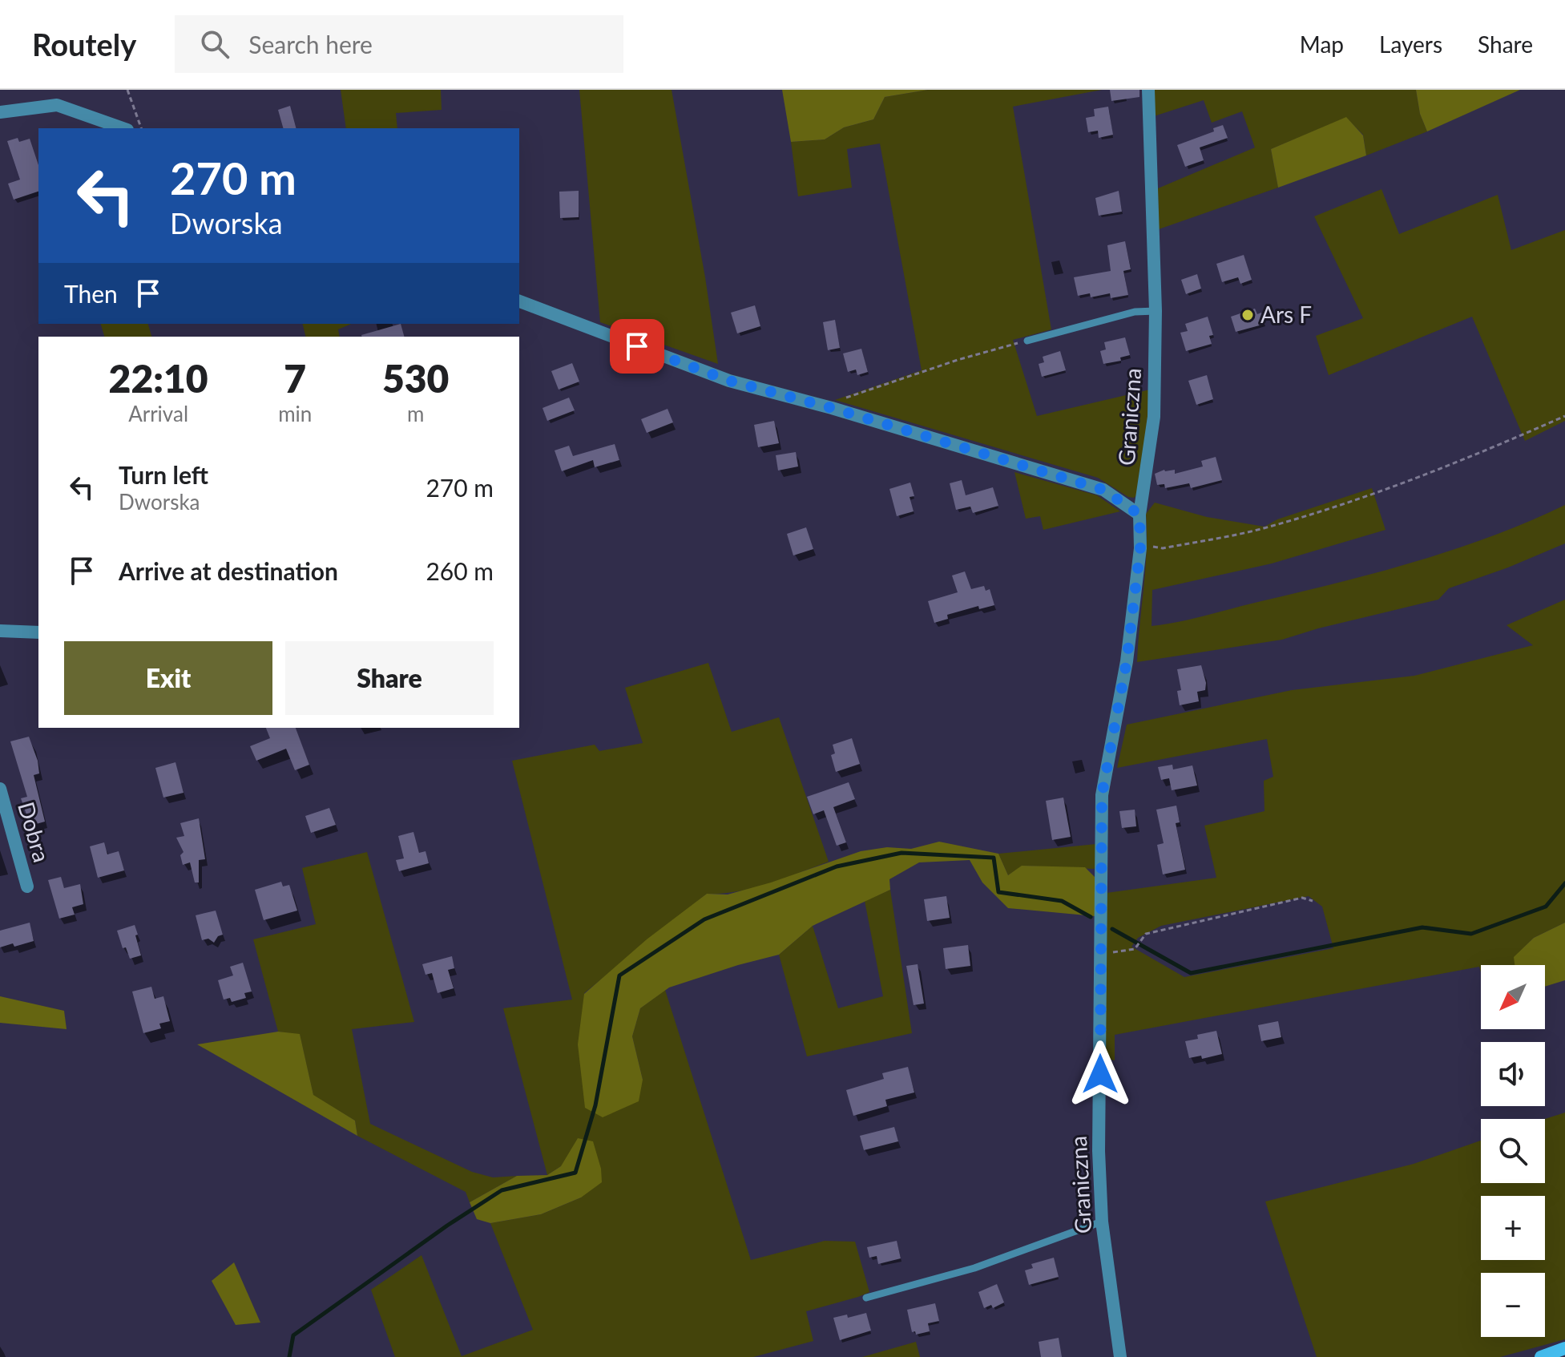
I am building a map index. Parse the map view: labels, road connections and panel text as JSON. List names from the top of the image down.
{
  "streets": {
    "street": ["Graniczna", "Dobra"]
  },
  "places": ["Ars F"],
  "north": "bottom left",
  "page": {
    "header": "Routely",
    "search": "Search here",
    "nav": ["Map", "Layers", "Share"],
    "turn": ["270 m", "Dworska"],
    "then": "Then",
    "eta": [
      "22:10",
      "Arrival",
      "7",
      "min",
      "530",
      "m"
    ],
    "list": [
      {
        "name": "Turn left",
        "note": "Dworska",
        "value": "270 m"
      },
      {
        "name": "Arrive at destination",
        "value": "260 m"
      }
    ],
    "buttons": ["Exit", "Share"],
    "map_buttons": ["+", "−"]
  }
}
